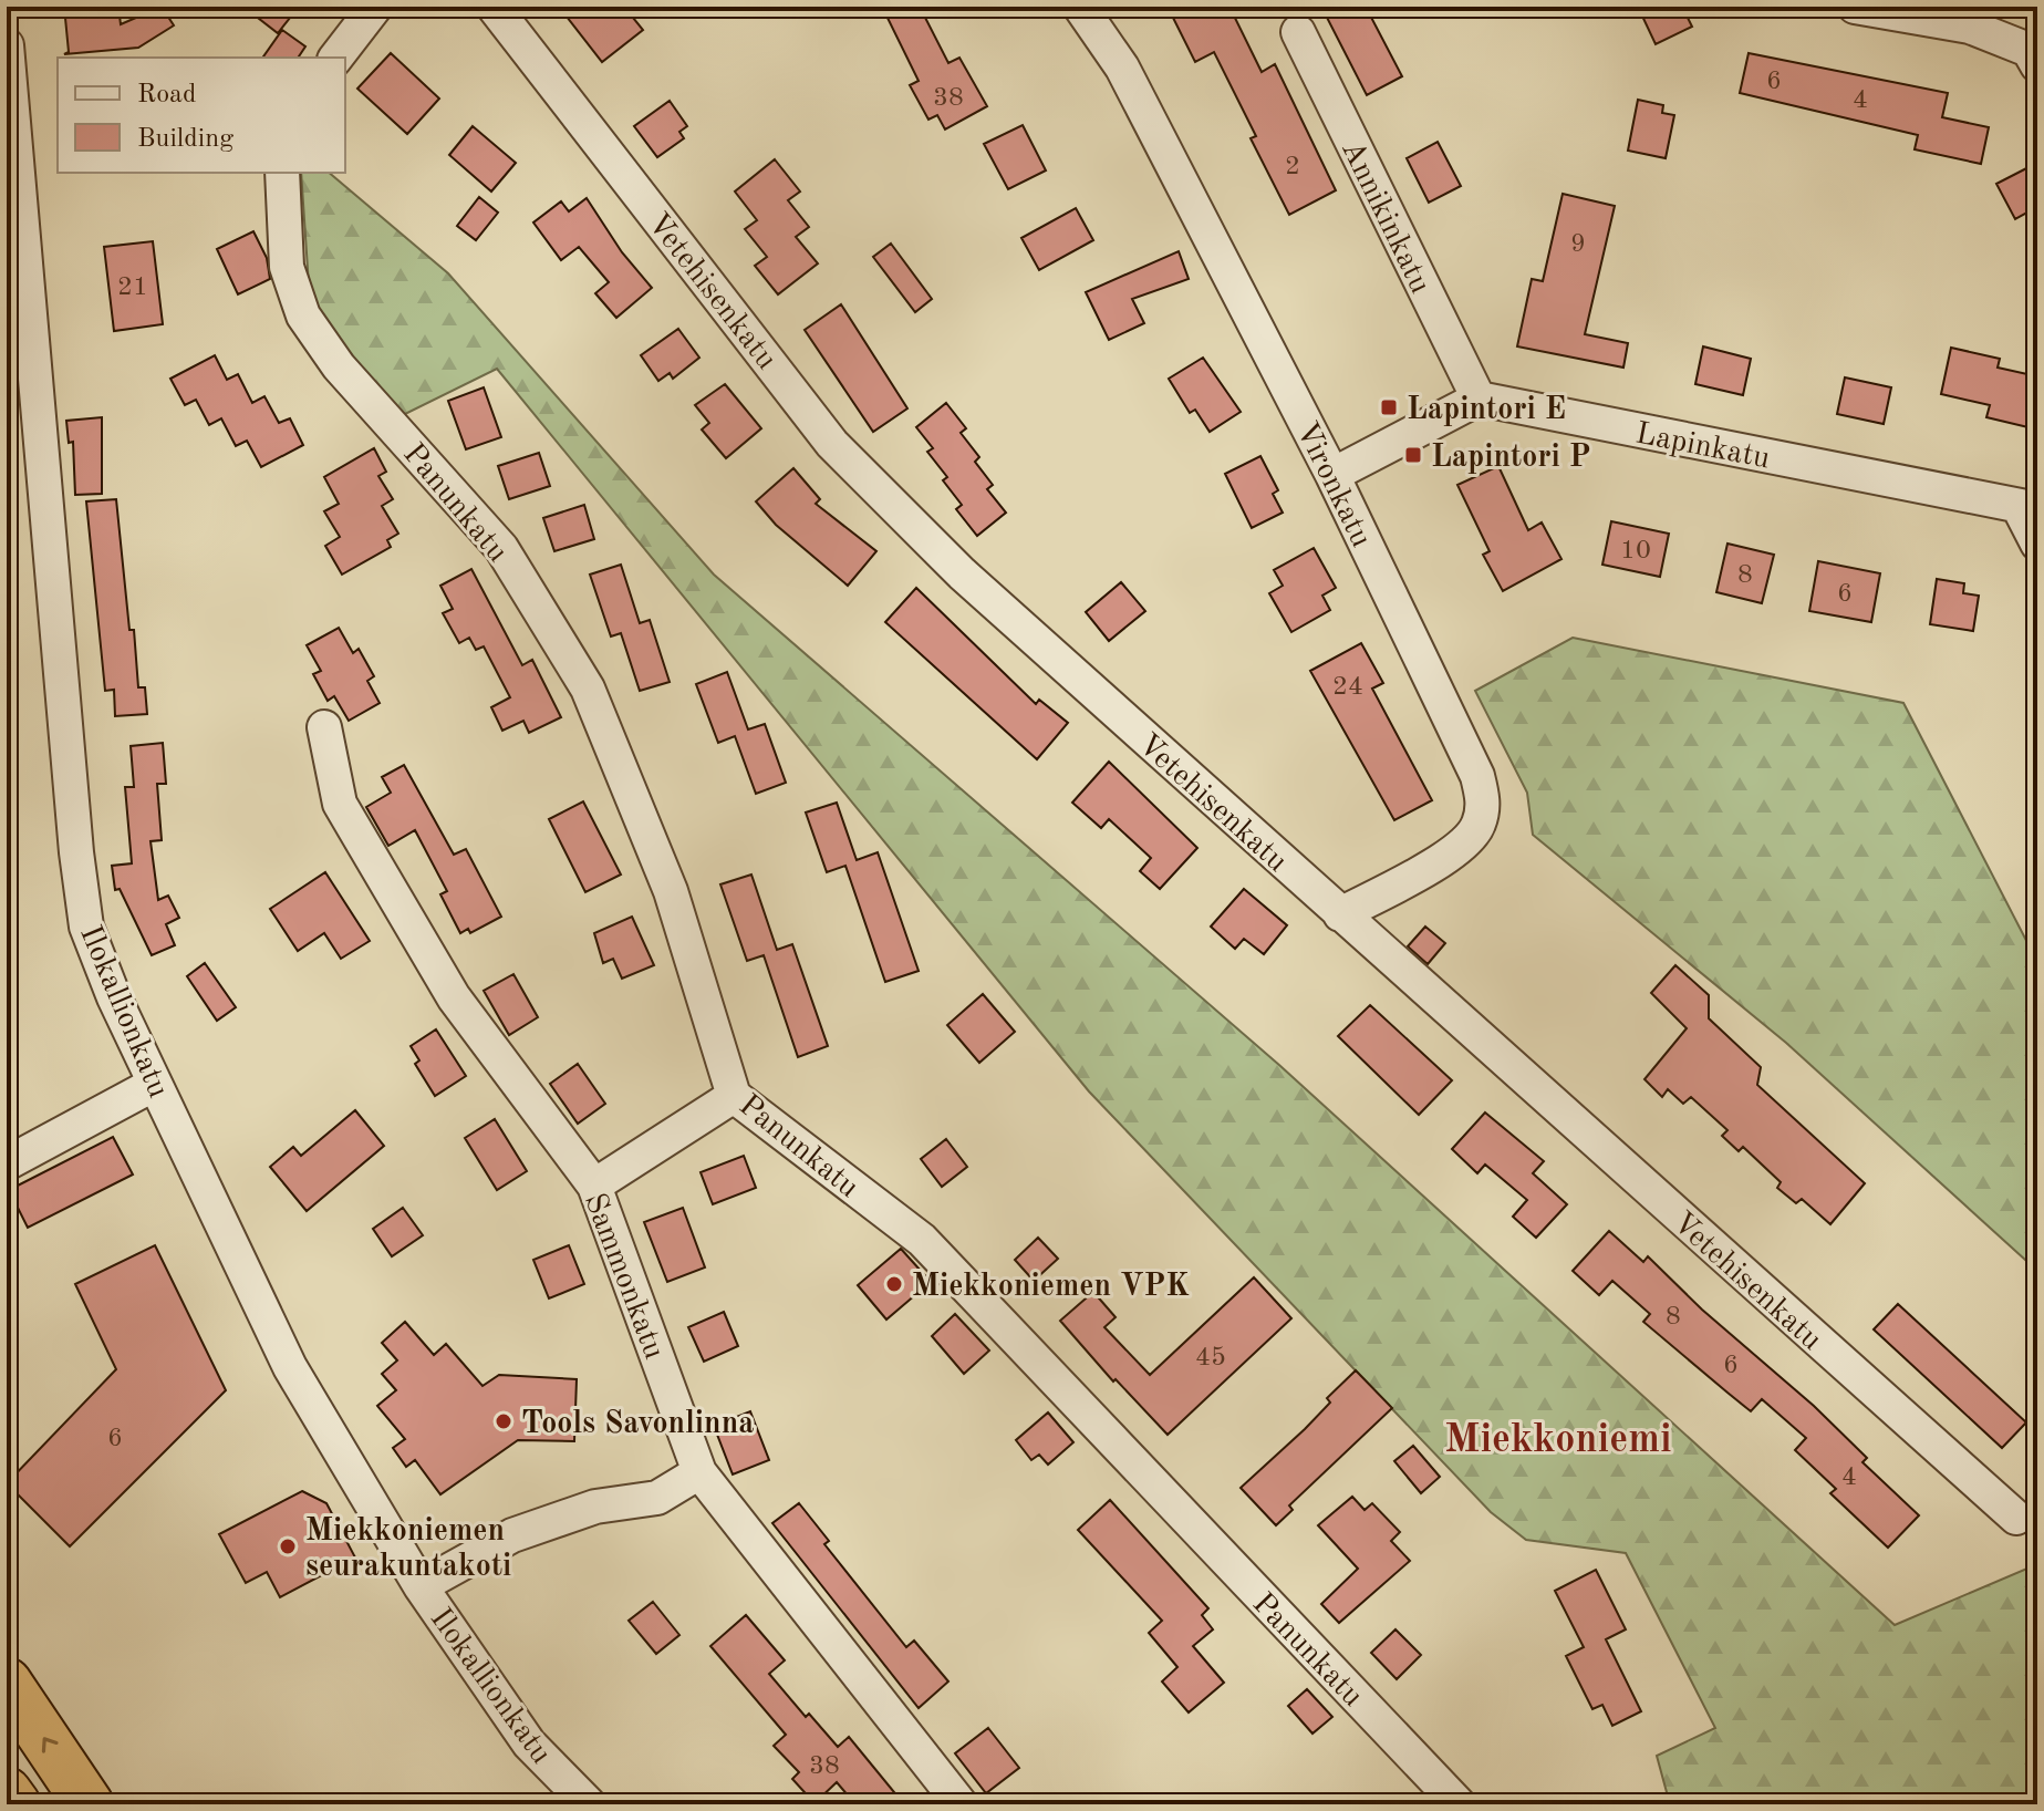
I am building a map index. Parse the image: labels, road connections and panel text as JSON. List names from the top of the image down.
{
  "streets": {
    "street": [
      "Annikinkatu",
      "Vetehisenkatu",
      "Lapinkatu",
      "Vironkatu",
      "Panunkatu",
      "Ilokallionkatu",
      "Sammonkatu"
    ]
  },
  "crossings": [
    ["Annikinkatu", "Lapinkatu"],
    ["Vetehisenkatu", "Vironkatu"]
  ],
  "districts": ["Miekkoniemi"],
  "places": {
    "transit": ["Lapintori E", "Lapintori P"],
    "other": ["Miekkoniemen VPK", "Tools Savonlinna", "Miekkoniemen seurakuntakoti"]
  },
  "house_numbers": [
    "6",
    "38",
    "4",
    "2",
    "9",
    "21",
    "10",
    "8",
    "6",
    "24",
    "8",
    "45",
    "6",
    "6",
    "4",
    "38"
  ],
  "legend": ["Road", "Building"]
}
